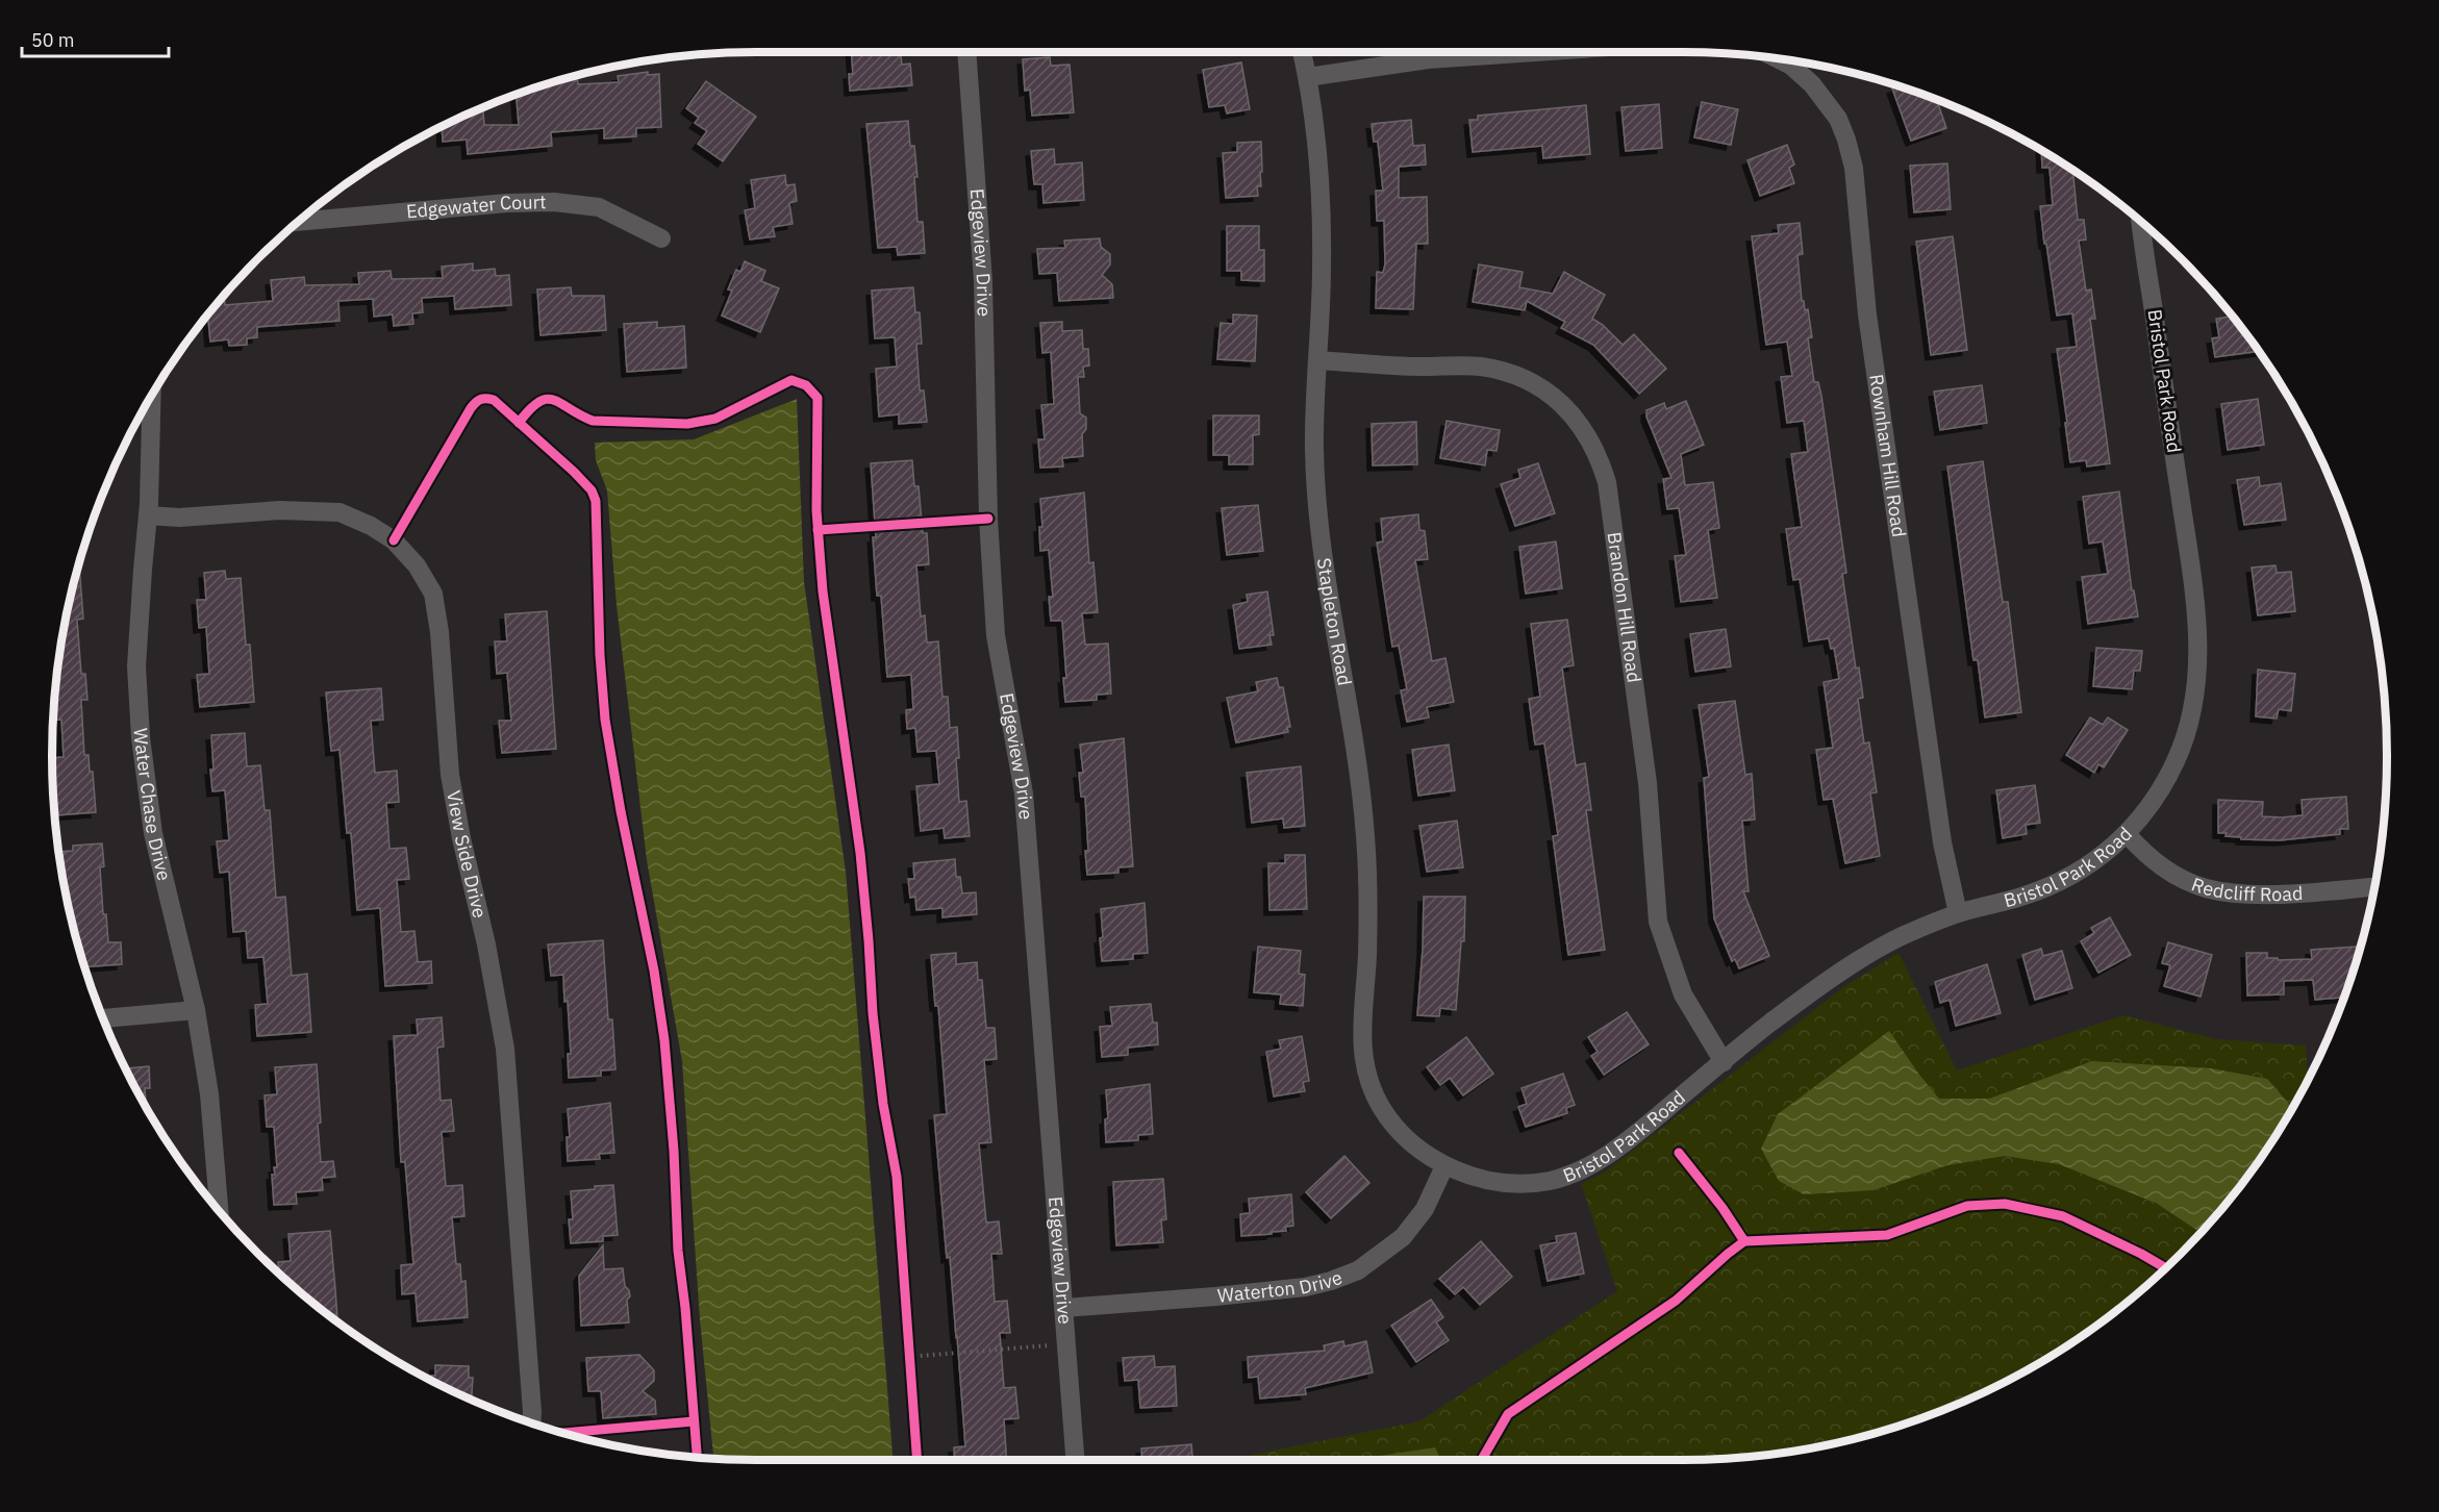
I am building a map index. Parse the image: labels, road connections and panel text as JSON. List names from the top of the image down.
{
  "streets": {
    "street": [
      "Edgewater Court",
      "Edgeview Drive",
      "Bristol Park Road",
      "Rownham Hill Road",
      "Brandon Hill Road",
      "Stapleton Road",
      "Water Chase Drive",
      "View Side Drive",
      "Redcliff Road",
      "Waterton Drive"
    ]
  },
  "crossings": [
    ["Edgeview Drive", "Waterton Drive"],
    ["Bristol Park Road", "Rownham Hill Road"],
    ["Bristol Park Road", "Brandon Hill Road"],
    ["Bristol Park Road", "Stapleton Road"],
    ["Bristol Park Road", "Redcliff Road"],
    ["Bristol Park Road", "Waterton Drive"],
    ["Brandon Hill Road", "Stapleton Road"],
    ["Stapleton Road", "Waterton Drive"],
    ["Water Chase Drive", "View Side Drive"]
  ],
  "scale_bar": "50 m"
}
